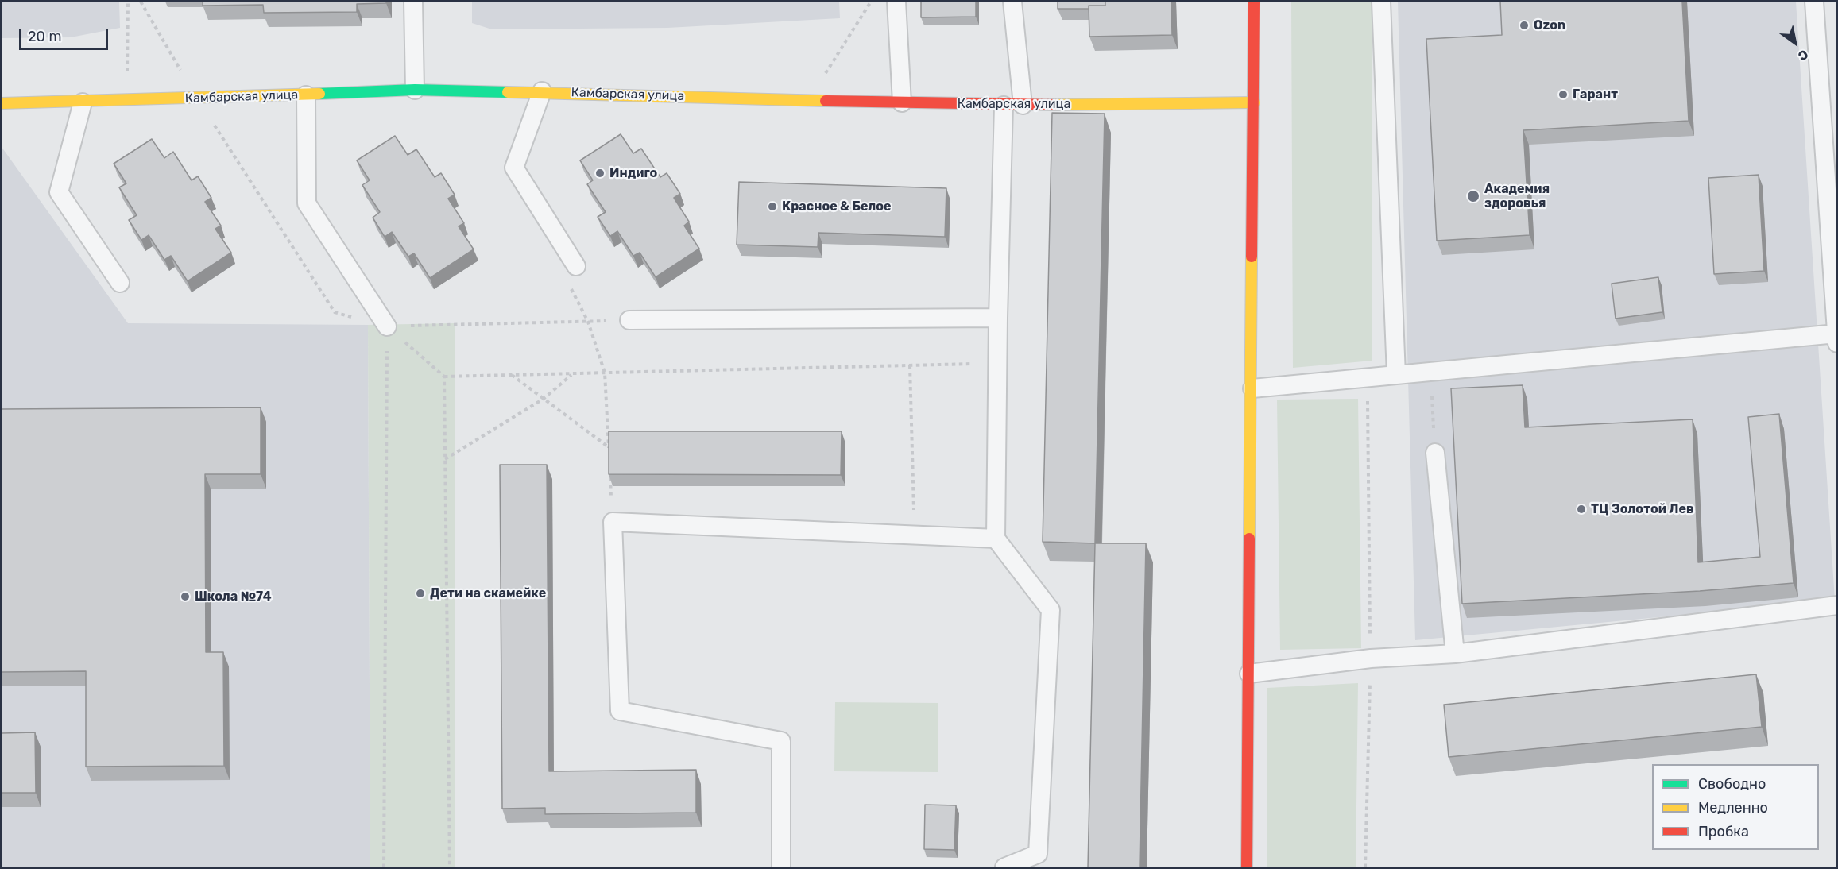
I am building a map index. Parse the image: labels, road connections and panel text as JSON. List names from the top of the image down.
{
  "streets": {
    "street": ["Камбарская улица"]
  },
  "places": [
    "Ozon",
    "Гарант",
    "Индиго",
    "Академия здоровья",
    "Красное & Белое",
    "ТЦ Золотой Лев",
    "Дети на скамейке",
    "Школа №74"
  ],
  "legend": ["Свободно", "Медленно", "Пробка"],
  "scale_bar": "20 m",
  "north": "bottom right"
}
